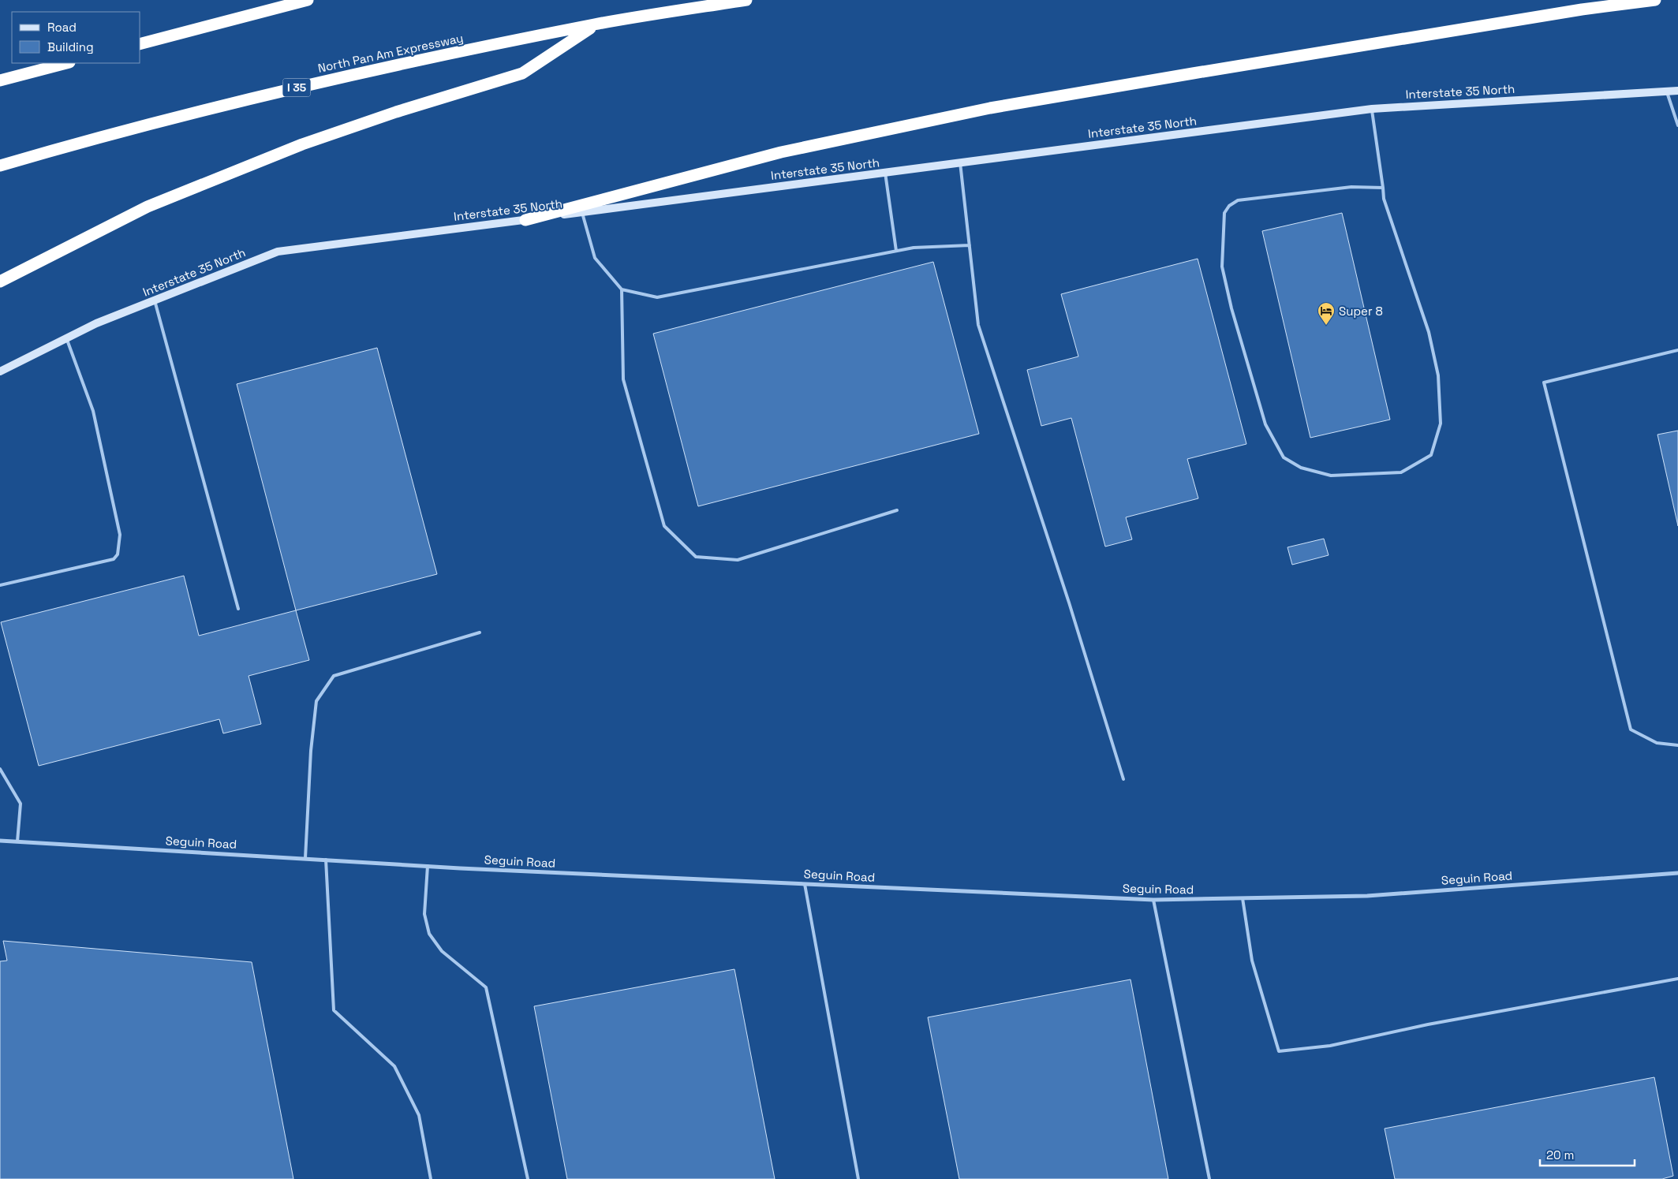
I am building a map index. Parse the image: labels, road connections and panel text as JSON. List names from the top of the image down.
{
  "streets": {
    "highway": ["North Pan Am Expressway", "I 35"],
    "main road": ["Interstate 35 North"],
    "street": ["Seguin Road"]
  },
  "places": {
    "hotel": ["Super 8"]
  },
  "legend": ["Road", "Building"],
  "scale_bar": "20 m"
}
